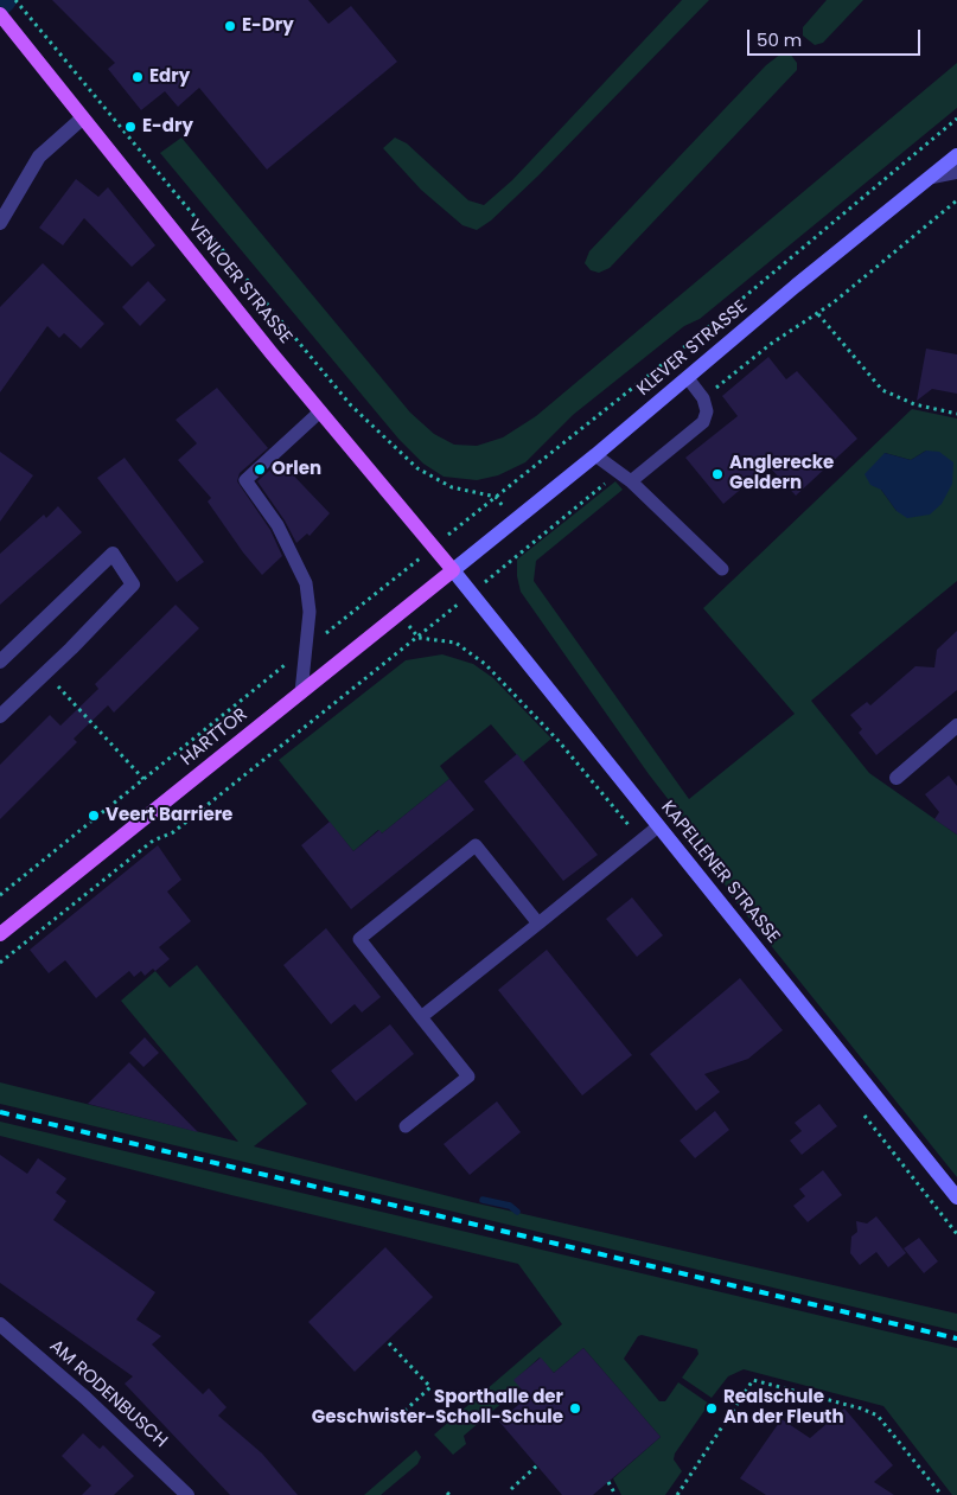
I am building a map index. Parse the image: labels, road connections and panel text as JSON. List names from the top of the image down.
{
  "streets": {
    "main road": [
      "VENLOER STRASSE",
      "KLEVER STRASSE",
      "HARTTOR",
      "KAPELLENER STRASSE"
    ],
    "street": ["AM RODENBUSCH"]
  },
  "crossings": [
    ["VENLOER STRASSE", "KLEVER STRASSE"],
    ["VENLOER STRASSE", "HARTTOR"],
    ["VENLOER STRASSE", "KAPELLENER STRASSE"],
    ["KLEVER STRASSE", "HARTTOR"],
    ["KLEVER STRASSE", "KAPELLENER STRASSE"],
    ["HARTTOR", "KAPELLENER STRASSE"]
  ],
  "places": [
    "E-Dry",
    "Edry",
    "E-dry",
    "Orlen",
    "Anglerecke Geldern",
    "Veert Barriere",
    "Sporthalle der Geschwister-Scholl-Schule",
    "Realschule An der Fleuth"
  ],
  "scale_bar": "50 m"
}
